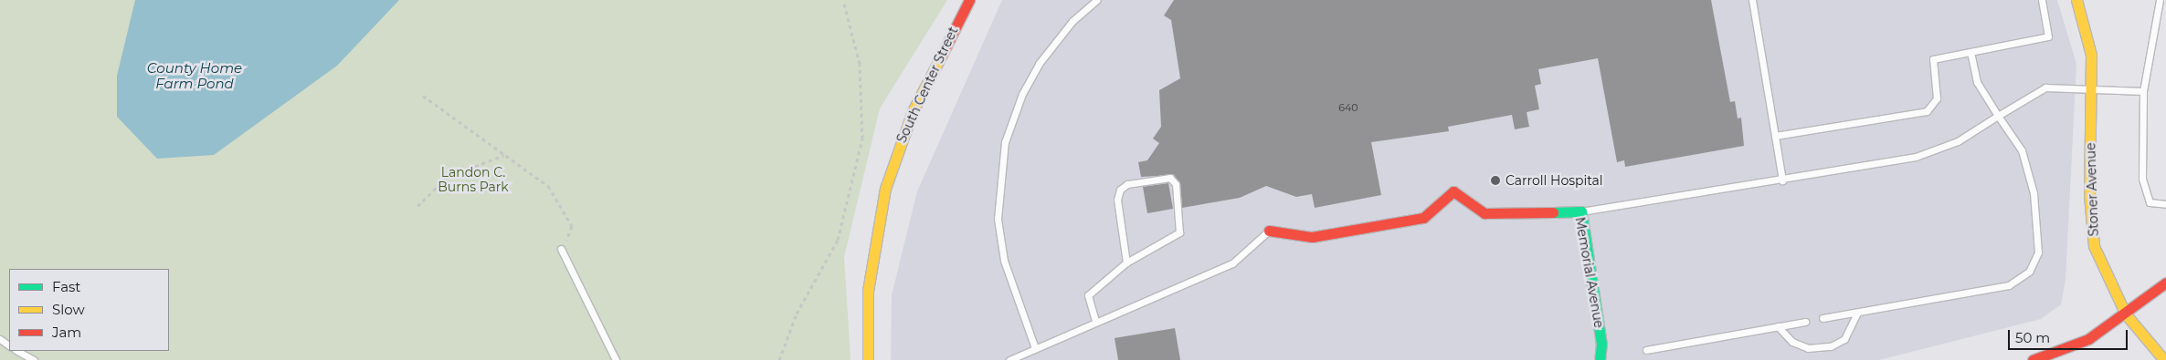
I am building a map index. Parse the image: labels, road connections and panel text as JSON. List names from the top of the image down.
{
  "streets": {
    "street": ["South Center Street", "Stoner Avenue", "Memorial Avenue"]
  },
  "water": ["County Home Farm Pond"],
  "parks": ["Landon C. Burns Park"],
  "places": ["Carroll Hospital"],
  "house_numbers": ["640"],
  "legend": ["Fast", "Slow", "Jam"],
  "scale_bar": "50 m"
}
